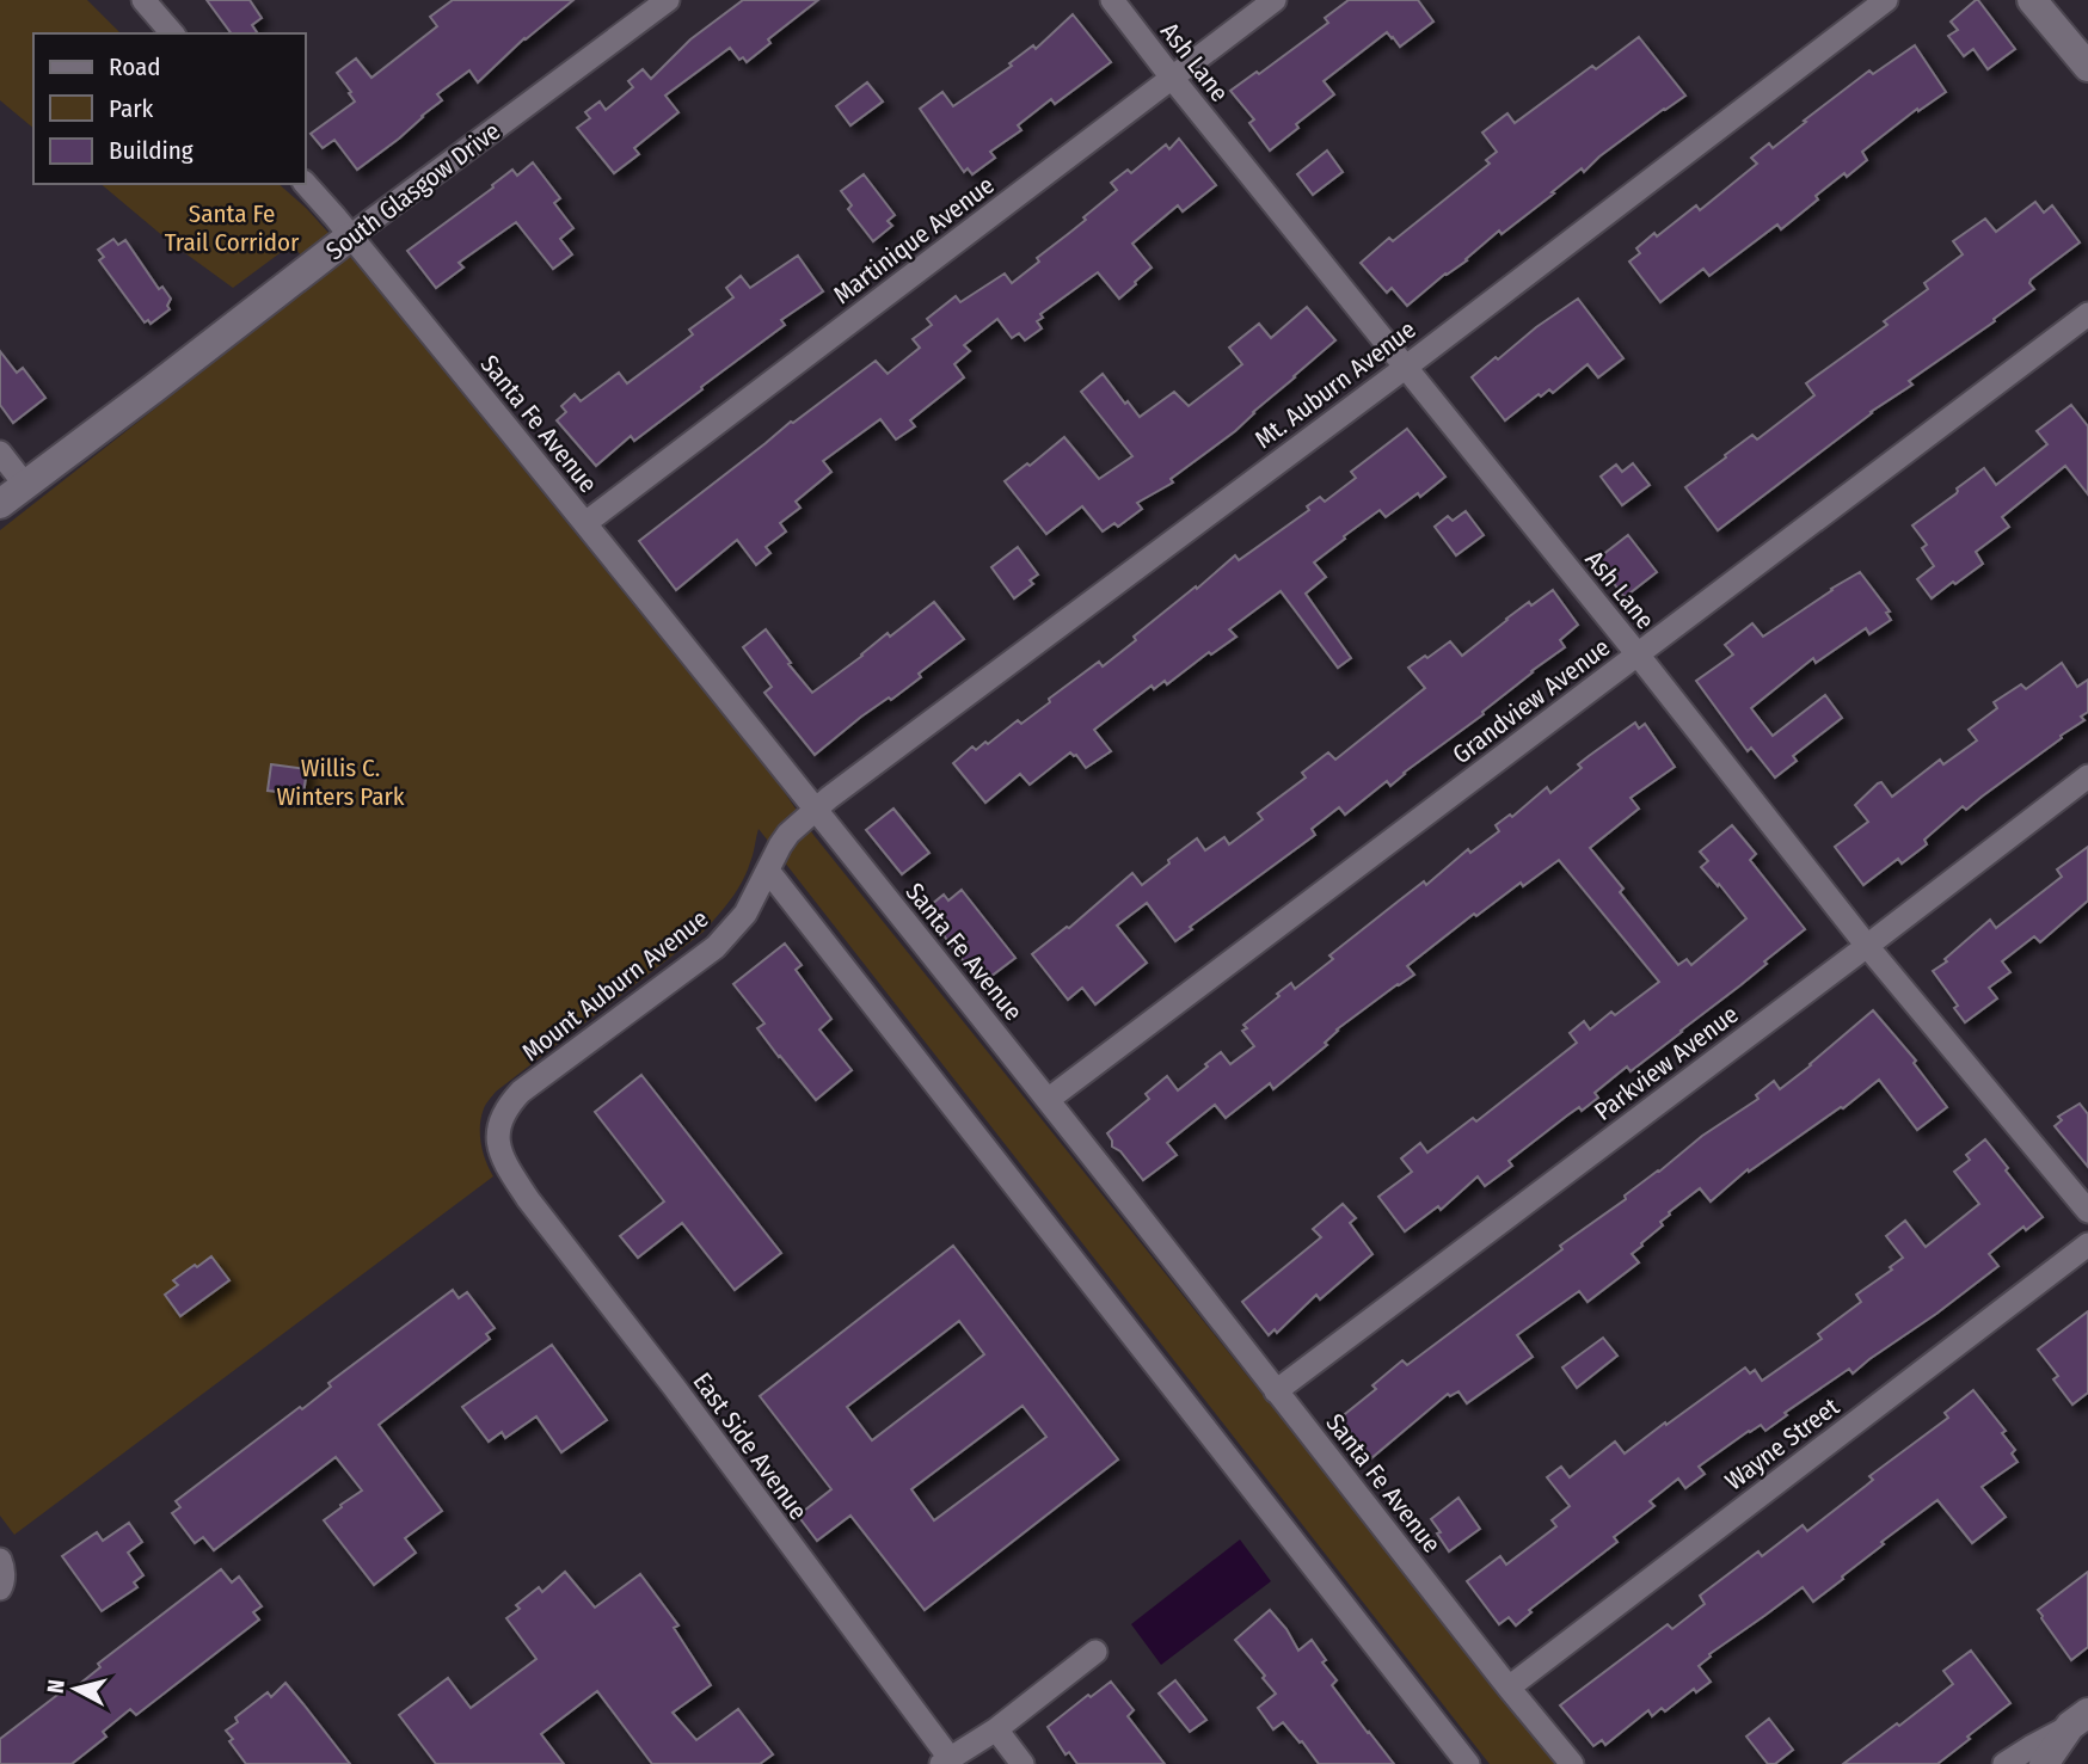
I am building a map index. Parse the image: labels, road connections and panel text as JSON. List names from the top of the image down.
{
  "streets": {
    "street": [
      "Ash Lane",
      "South Glasgow Drive",
      "Martinique Avenue",
      "Mt. Auburn Avenue",
      "Santa Fe Avenue",
      "Grandview Avenue",
      "Mount Auburn Avenue",
      "Parkview Avenue",
      "Wayne Street",
      "East Side Avenue"
    ]
  },
  "crossings": [
    ["Ash Lane", "Martinique Avenue"],
    ["Ash Lane", "Mt. Auburn Avenue"],
    ["Ash Lane", "Grandview Avenue"],
    ["Ash Lane", "Parkview Avenue"],
    ["South Glasgow Drive", "Santa Fe Avenue"],
    ["Martinique Avenue", "Santa Fe Avenue"],
    ["Mt. Auburn Avenue", "Santa Fe Avenue"],
    ["Mt. Auburn Avenue", "Mount Auburn Avenue"],
    ["Santa Fe Avenue", "Grandview Avenue"],
    ["Santa Fe Avenue", "Mount Auburn Avenue"],
    ["Santa Fe Avenue", "Parkview Avenue"],
    ["Santa Fe Avenue", "Wayne Street"],
    ["Mount Auburn Avenue", "East Side Avenue"]
  ],
  "parks": ["Santa Fe Trail Corridor", "Willis C. Winters Park"],
  "legend": ["Road", "Park", "Building"],
  "north": "left"
}
